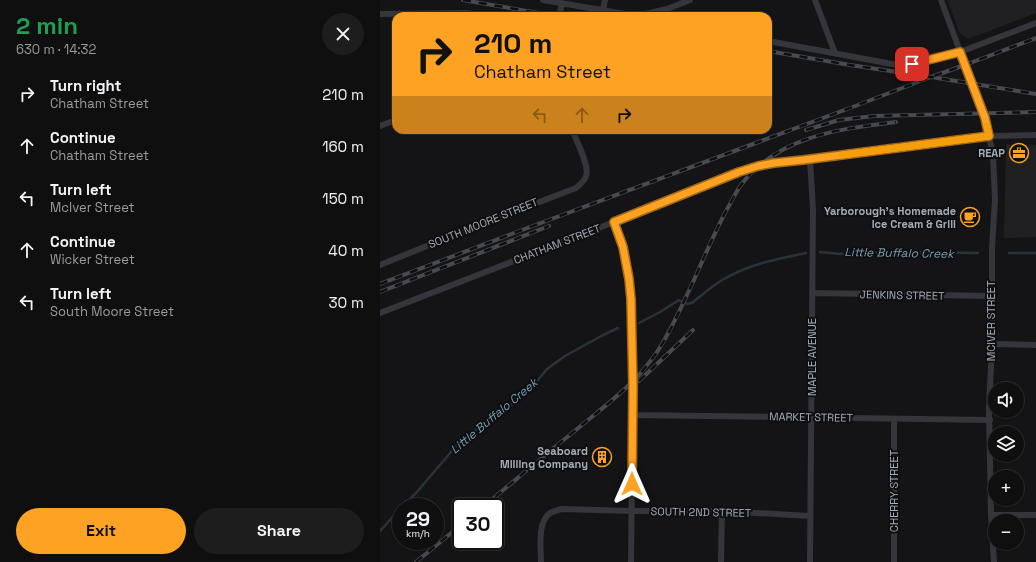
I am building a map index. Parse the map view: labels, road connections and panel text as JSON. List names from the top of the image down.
{
  "streets": {
    "street": [
      "SOUTH MOORE STREET",
      "CHATHAM STREET",
      "JENKINS STREET",
      "MCIVER STREET",
      "MAPLE AVENUE",
      "MARKET STREET",
      "CHERRY STREET",
      "SOUTH 2ND STREET"
    ]
  },
  "crossings": [
    ["CHATHAM STREET", "MCIVER STREET"],
    ["CHATHAM STREET", "MAPLE AVENUE"],
    ["JENKINS STREET", "MCIVER STREET"],
    ["JENKINS STREET", "MAPLE AVENUE"],
    ["MCIVER STREET", "MARKET STREET"],
    ["MAPLE AVENUE", "MARKET STREET"],
    ["MAPLE AVENUE", "SOUTH 2ND STREET"],
    ["MARKET STREET", "CHERRY STREET"]
  ],
  "water": ["Little Buffalo Creek"],
  "places": {
    "office": ["REAP"],
    "cafe": ["Yarborough's Homemade Ice Cream & Grill"],
    "building": ["Seaboard Milling Company"]
  },
  "page": {
    "heading": ["2 min", "630 m · 14:32"],
    "turn": ["210 m", "Chatham Street"],
    "list": [
      {
        "name": "Turn right",
        "note": "Chatham Street",
        "value": "210 m"
      },
      {
        "name": "Continue",
        "note": "Chatham Street",
        "value": "160 m"
      },
      {
        "name": "Turn left",
        "note": "McIver Street",
        "value": "150 m"
      },
      {
        "name": "Continue",
        "note": "Wicker Street",
        "value": "40 m"
      },
      {
        "name": "Turn left",
        "note": "South Moore Street",
        "value": "30 m"
      }
    ],
    "map_buttons": ["+", "−"],
    "speed": "29 km/h",
    "limit": "30",
    "buttons": ["Exit", "Share"]
  }
}
